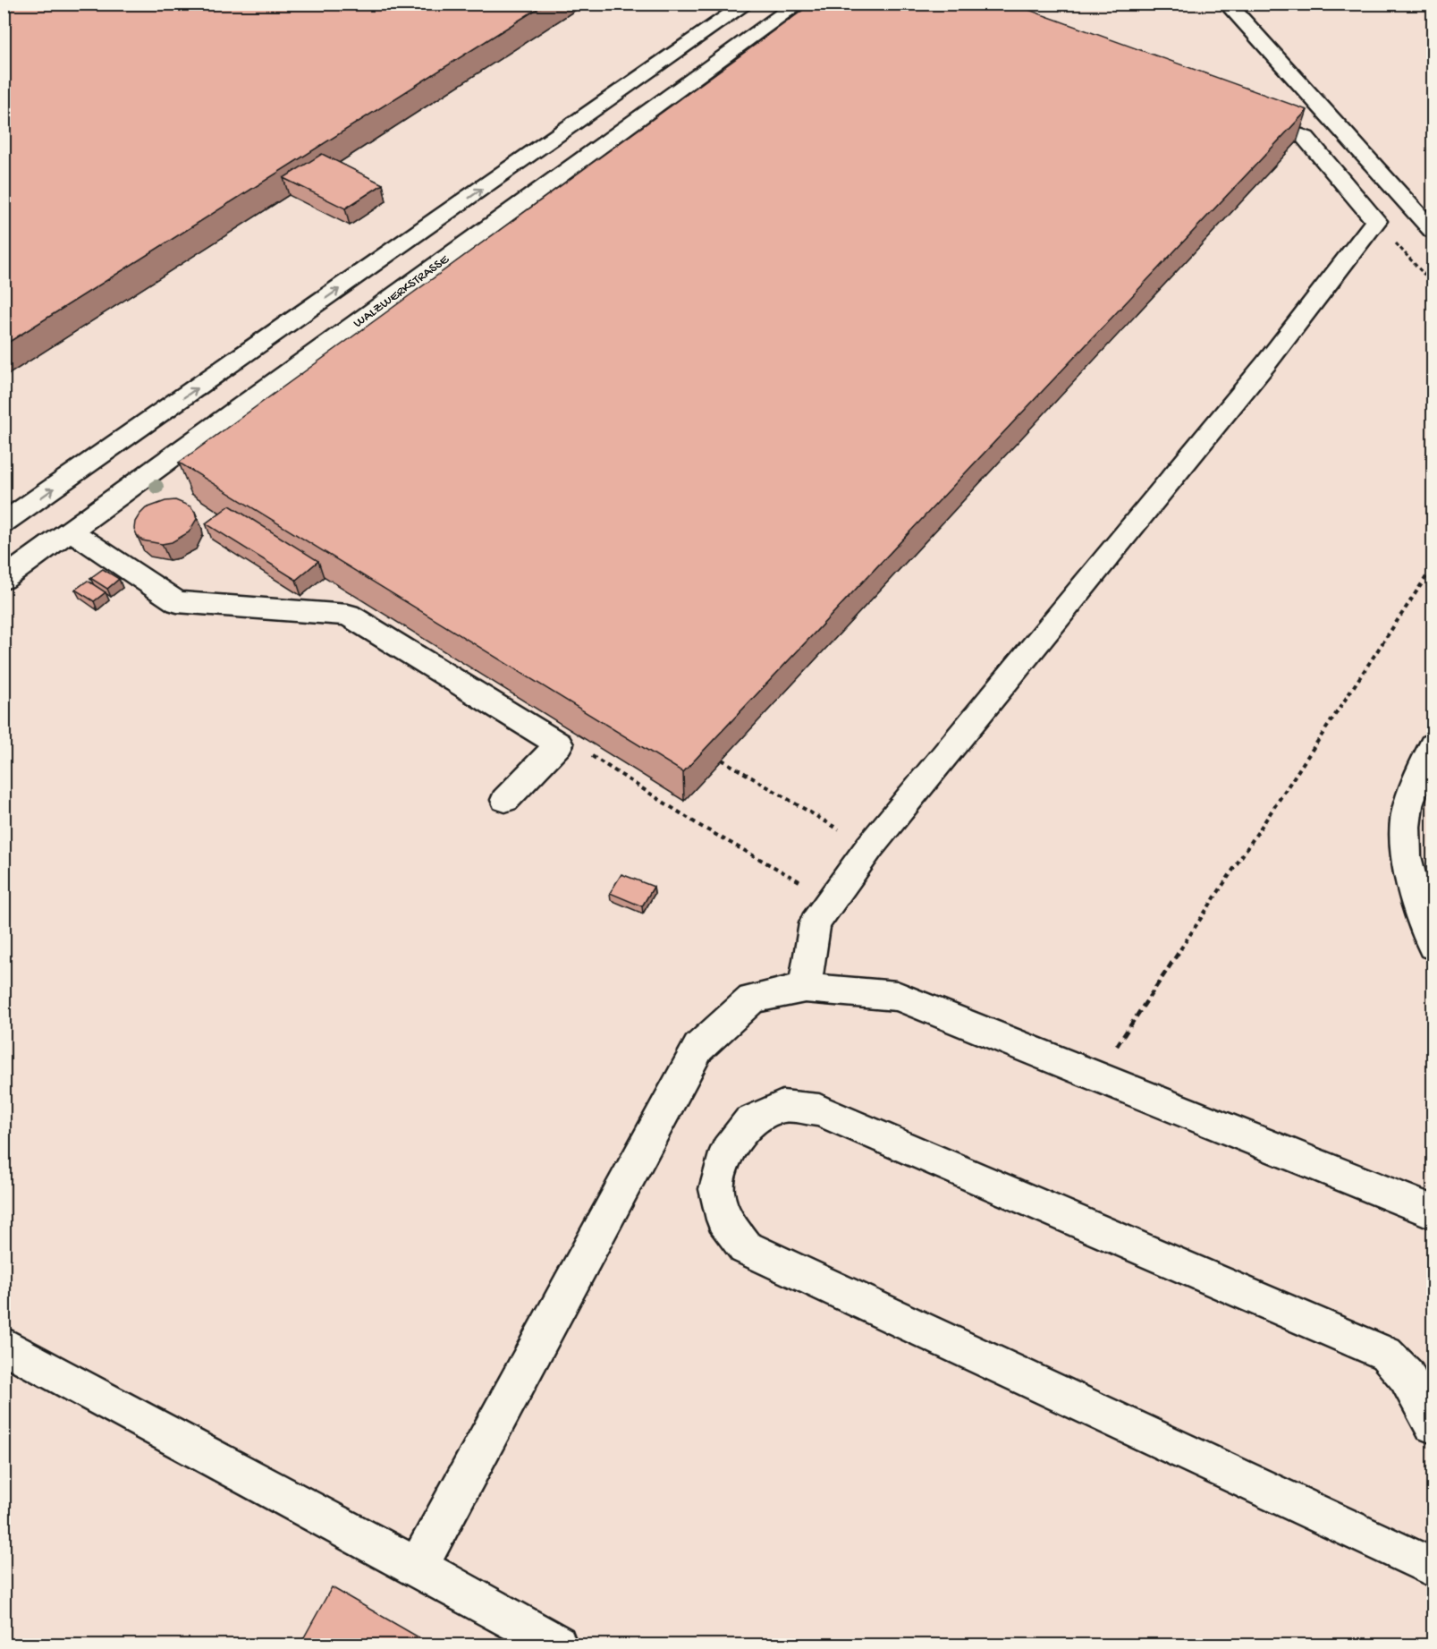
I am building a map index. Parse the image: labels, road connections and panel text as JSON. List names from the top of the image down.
{
  "streets": {
    "street": ["WALZWERKSTRASSE"]
  }
}
